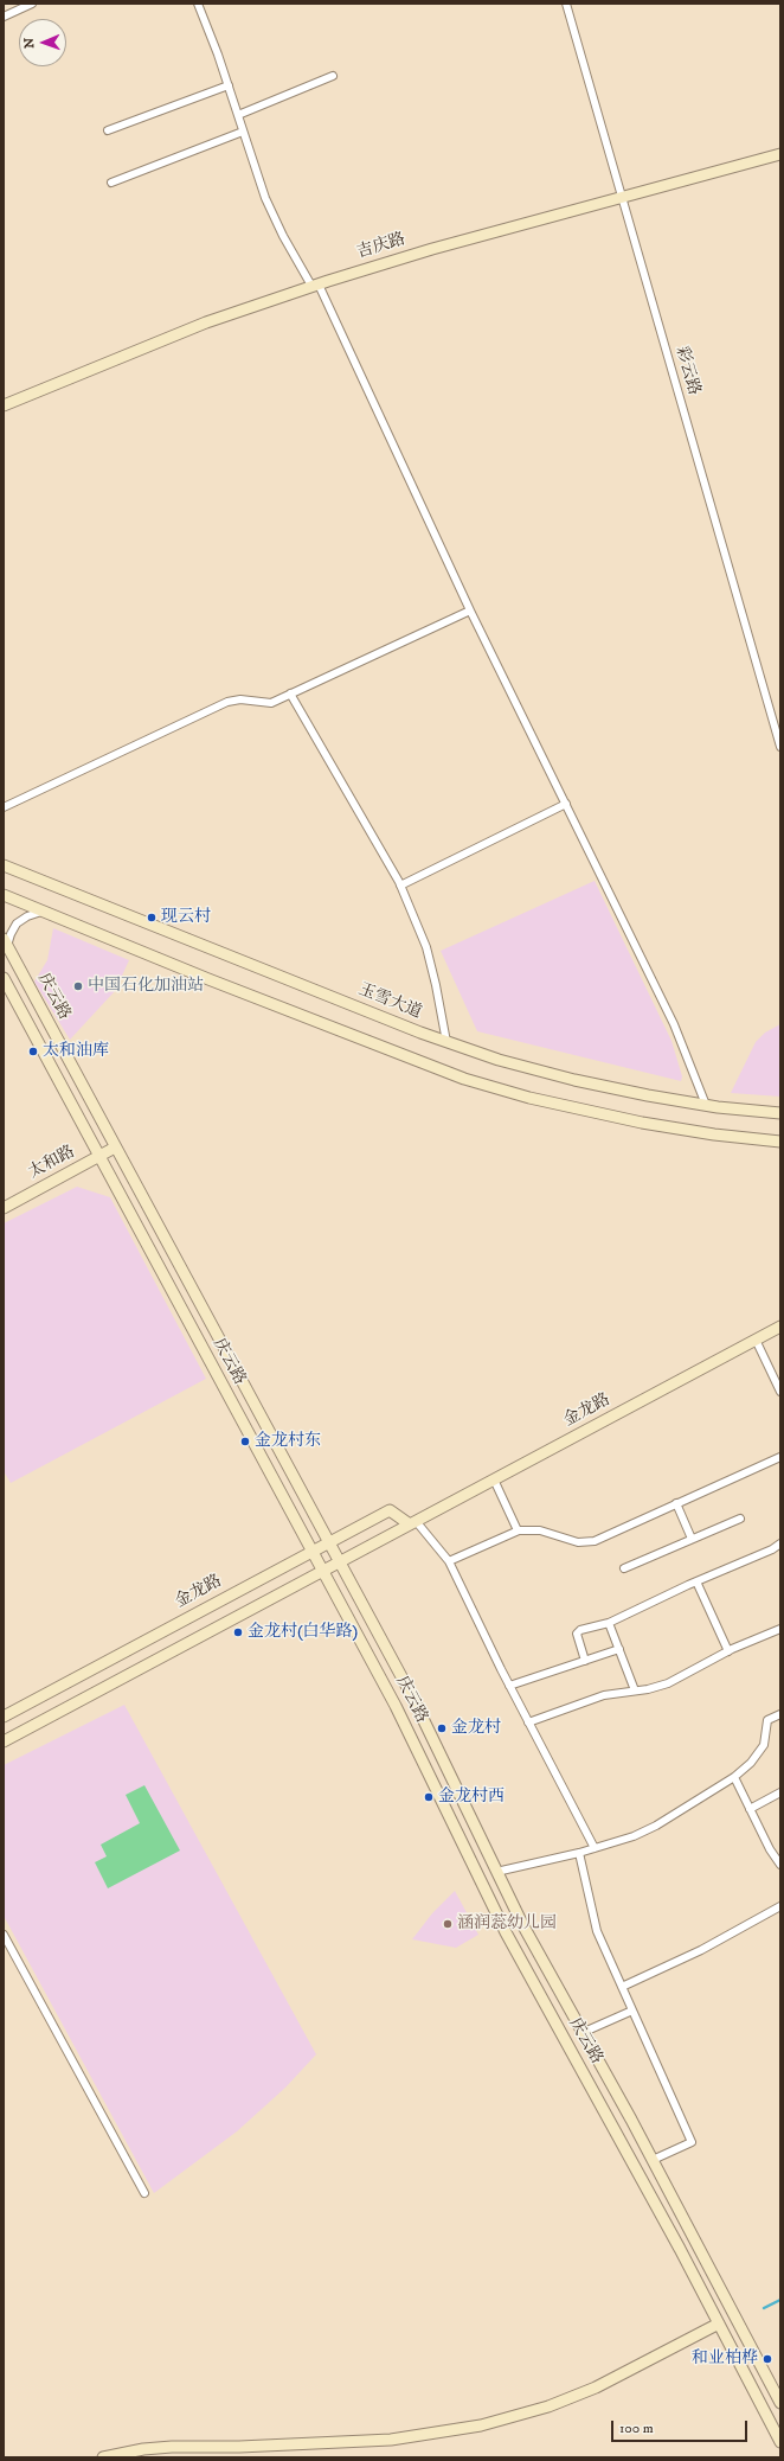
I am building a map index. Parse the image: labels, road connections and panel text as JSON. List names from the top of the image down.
{
  "streets": {
    "main road": [
      "吉庆路",
      "庆云路",
      "玉雪大道",
      "太和路",
      "金龙路"
    ],
    "street": ["彩云路"]
  },
  "crossings": [
    ["吉庆路", "彩云路"],
    ["庆云路", "太和路"],
    ["庆云路", "金龙路"]
  ],
  "places": [
    "现云村",
    "中国石化加油站",
    "太和油库",
    "金龙村东",
    "金龙村(白华路)",
    "金龙村",
    "金龙村西",
    "涵润蕊幼儿园",
    "和业柏桦"
  ],
  "scale_bar": "100 m",
  "north": "left"
}
